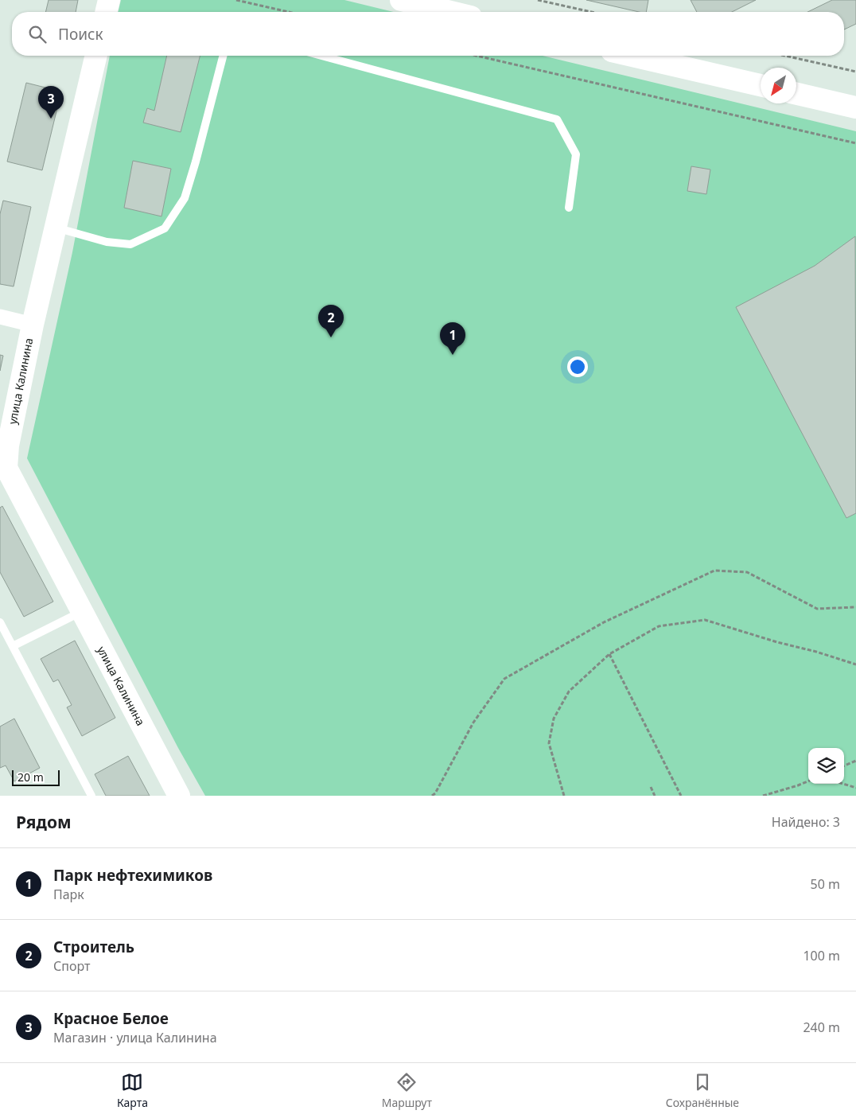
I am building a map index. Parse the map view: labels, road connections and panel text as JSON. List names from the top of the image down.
{
  "streets": {
    "street": ["улица Калинина"]
  },
  "scale_bar": "20 m",
  "north": "bottom left",
  "page": {
    "search": "Поиск",
    "pins": ["3", "2", "1"],
    "scale": "20 m",
    "heading": ["Рядом", "Найдено: 3"],
    "list": [
      {
        "mark": "1",
        "name": "Парк нефтехимиков",
        "note": "Парк",
        "value": "50 m"
      },
      {
        "mark": "2",
        "name": "Строитель",
        "note": "Спорт",
        "value": "100 m"
      },
      {
        "mark": "3",
        "name": "Красное Белое",
        "note": "Магазин · улица Калинина",
        "value": "240 m"
      }
    ],
    "nav": ["Карта", "Маршрут", "Сохранённые"]
  }
}
